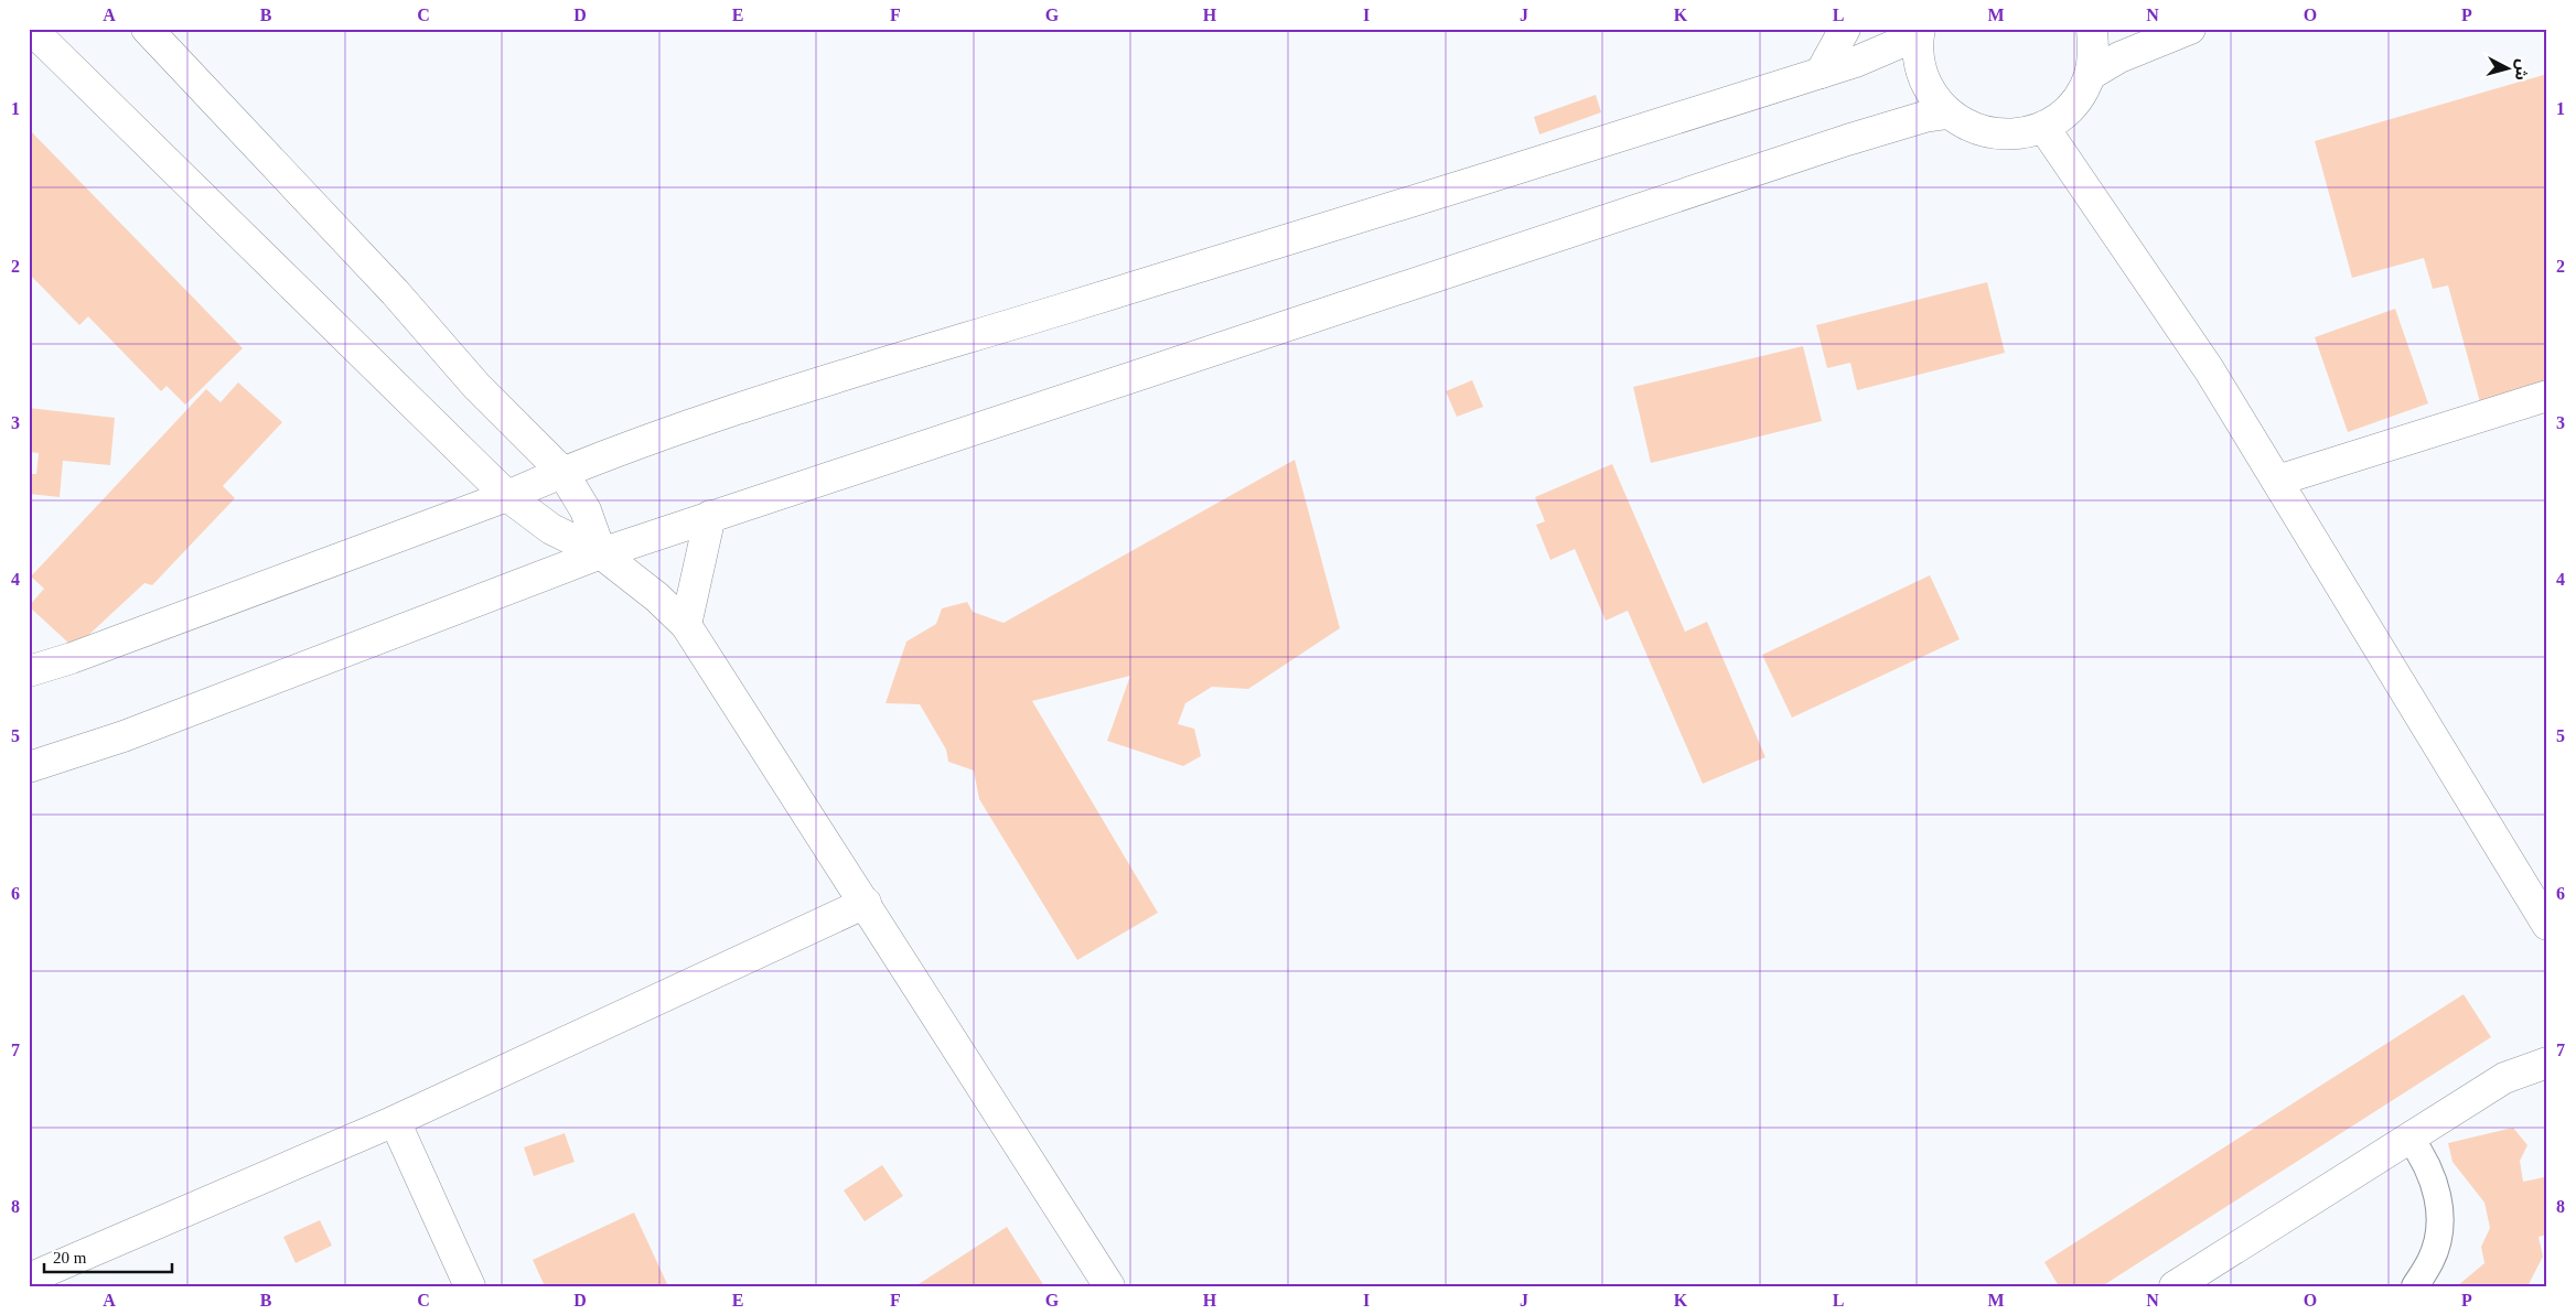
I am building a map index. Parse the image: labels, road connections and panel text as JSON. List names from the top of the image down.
{
  "scale_bar": "20 m",
  "north": "right",
  "grid": {
    "columns": [
      "A",
      "B",
      "C",
      "D",
      "E",
      "F",
      "G",
      "H",
      "I",
      "J",
      "K",
      "L",
      "M",
      "N",
      "O",
      "P"
    ],
    "rows": [
      "1",
      "2",
      "3",
      "4",
      "5",
      "6",
      "7",
      "8"
    ]
  }
}
